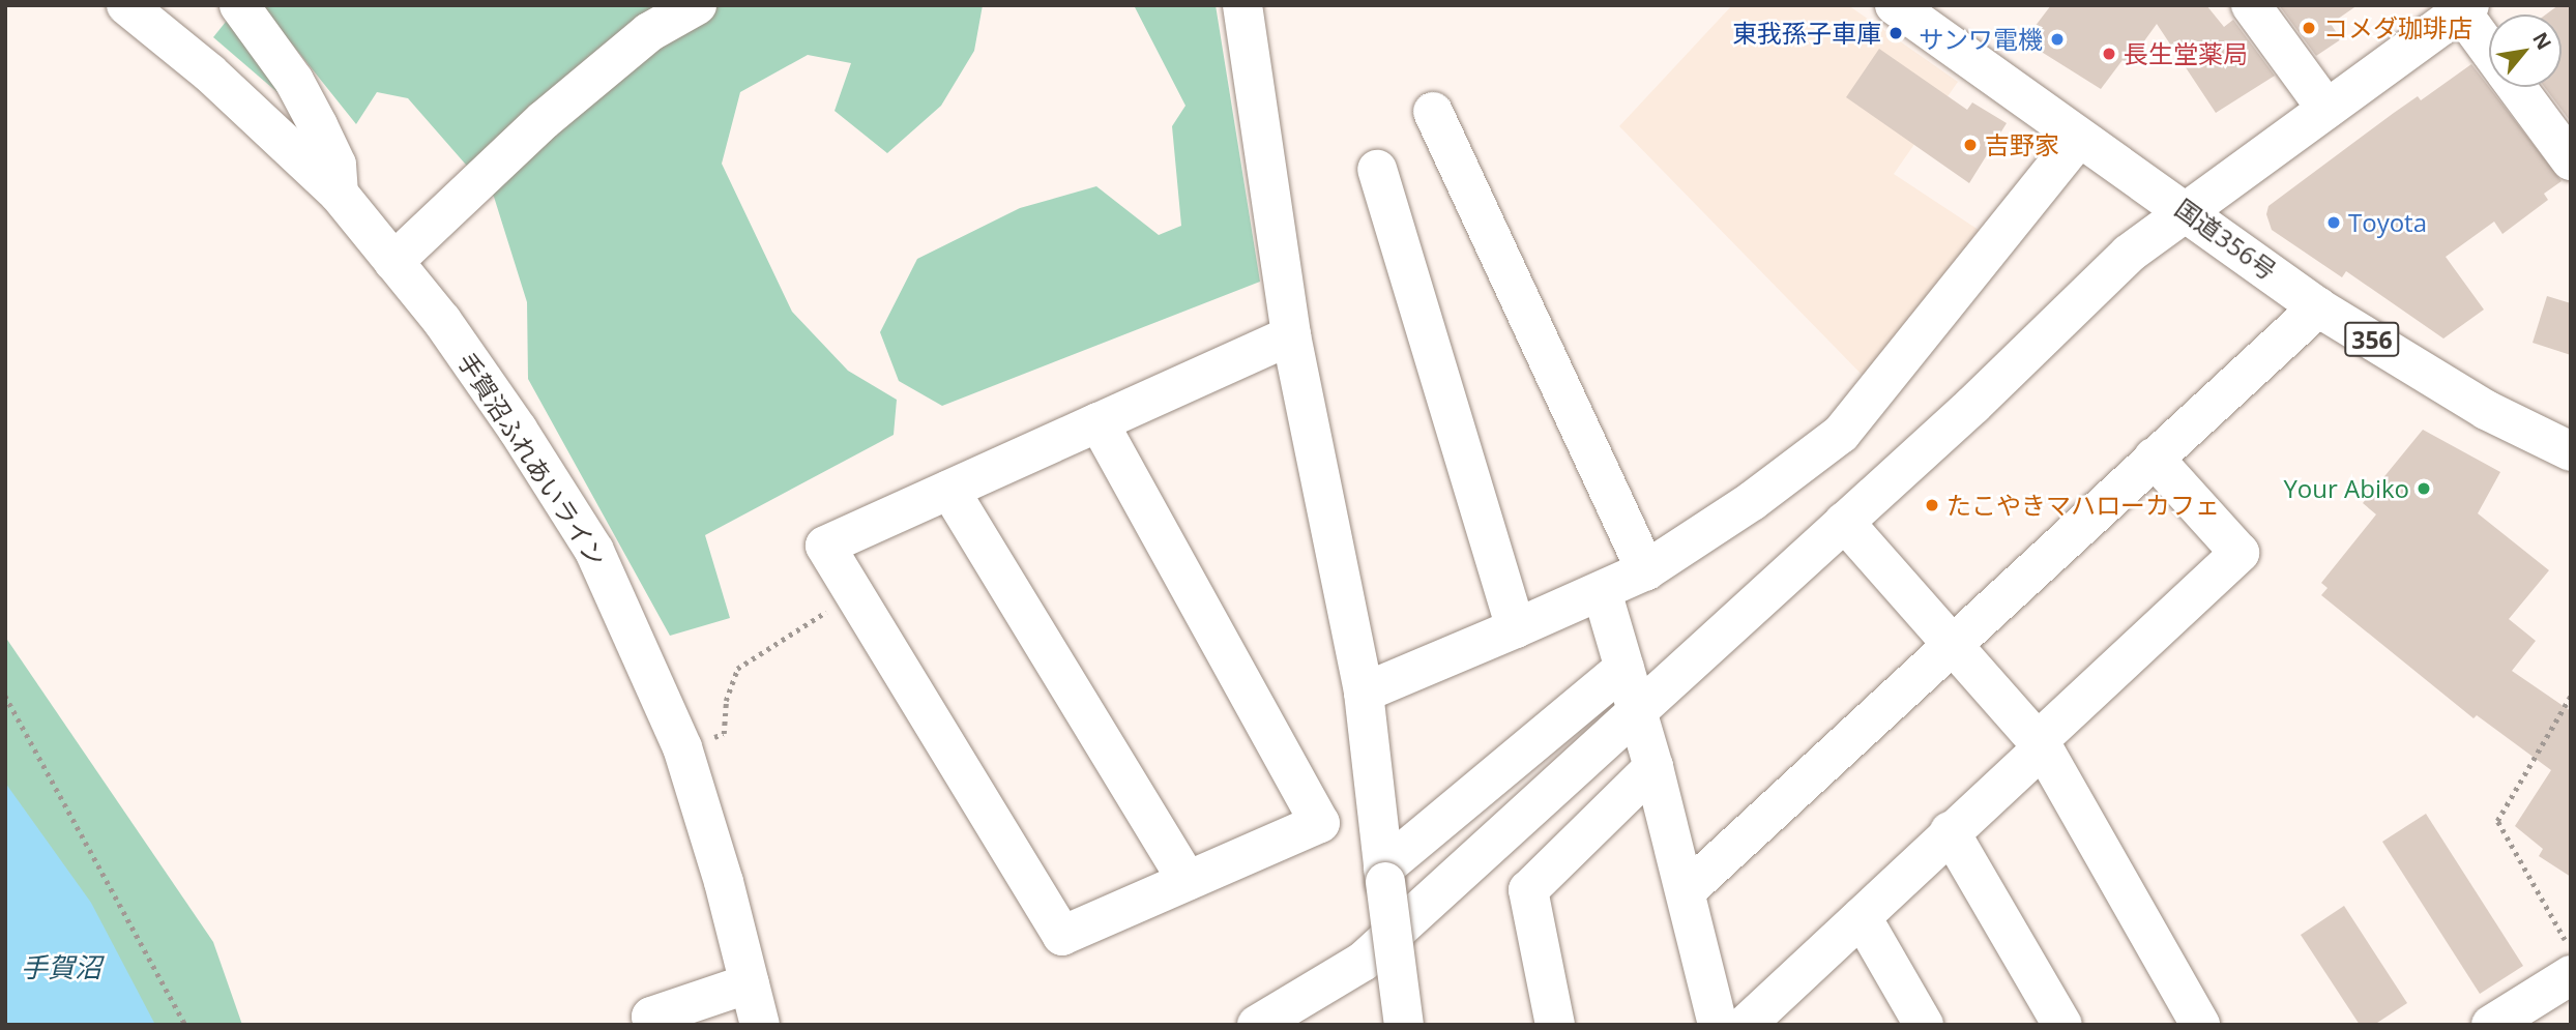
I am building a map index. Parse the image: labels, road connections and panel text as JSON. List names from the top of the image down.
{
  "streets": {
    "main road": ["国道356号", "356", "手賀沼ふれあいライン"]
  },
  "water": ["手賀沼"],
  "places": [
    "コメダ珈琲店",
    "東我孫子車庫",
    "サンワ電機",
    "長生堂薬局",
    "吉野家",
    "Toyota",
    "Your Abiko",
    "たこやきマハローカフェ"
  ],
  "north": "top right"
}
